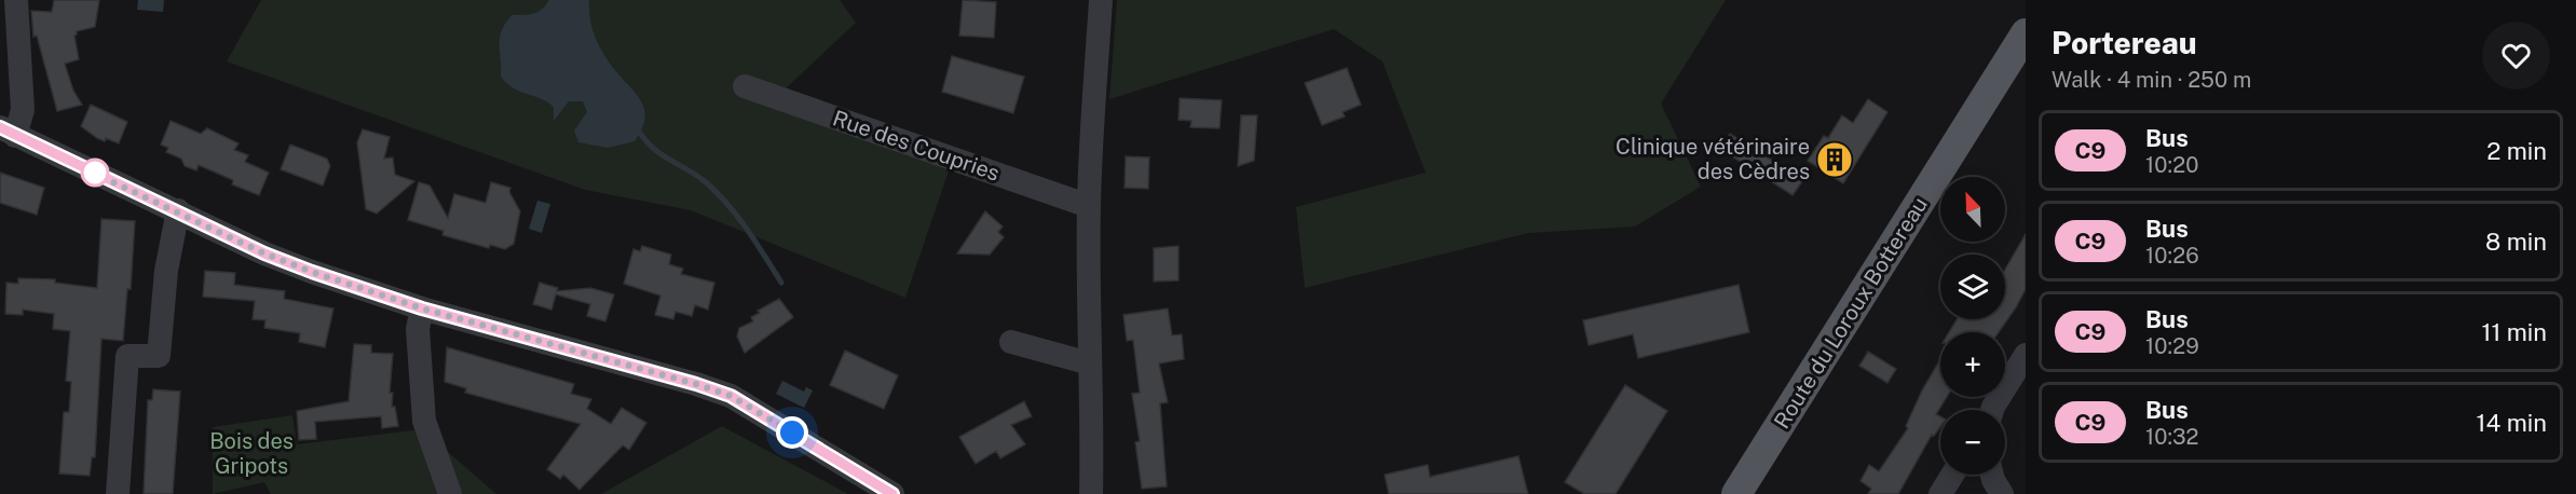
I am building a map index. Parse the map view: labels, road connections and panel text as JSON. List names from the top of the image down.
{
  "streets": {
    "main road": ["Route du Loroux Bottereau"],
    "street": ["Rue des Coupries"]
  },
  "parks": ["Bois des Gripots"],
  "places": {
    "building": ["Clinique vétérinaire des Cèdres"]
  },
  "lines": ["bus line C9"],
  "north": "top left",
  "page": {
    "heading": ["Portereau", "Walk · 4 min · 250 m"],
    "list": [
      {
        "mark": "C9",
        "name": "Bus",
        "note": "10:20",
        "value": "2 min"
      },
      {
        "mark": "C9",
        "name": "Bus",
        "note": "10:26",
        "value": "8 min"
      },
      {
        "mark": "C9",
        "name": "Bus",
        "note": "10:29",
        "value": "11 min"
      },
      {
        "mark": "C9",
        "name": "Bus",
        "note": "10:32",
        "value": "14 min"
      }
    ],
    "map_buttons": ["+", "−"]
  }
}
